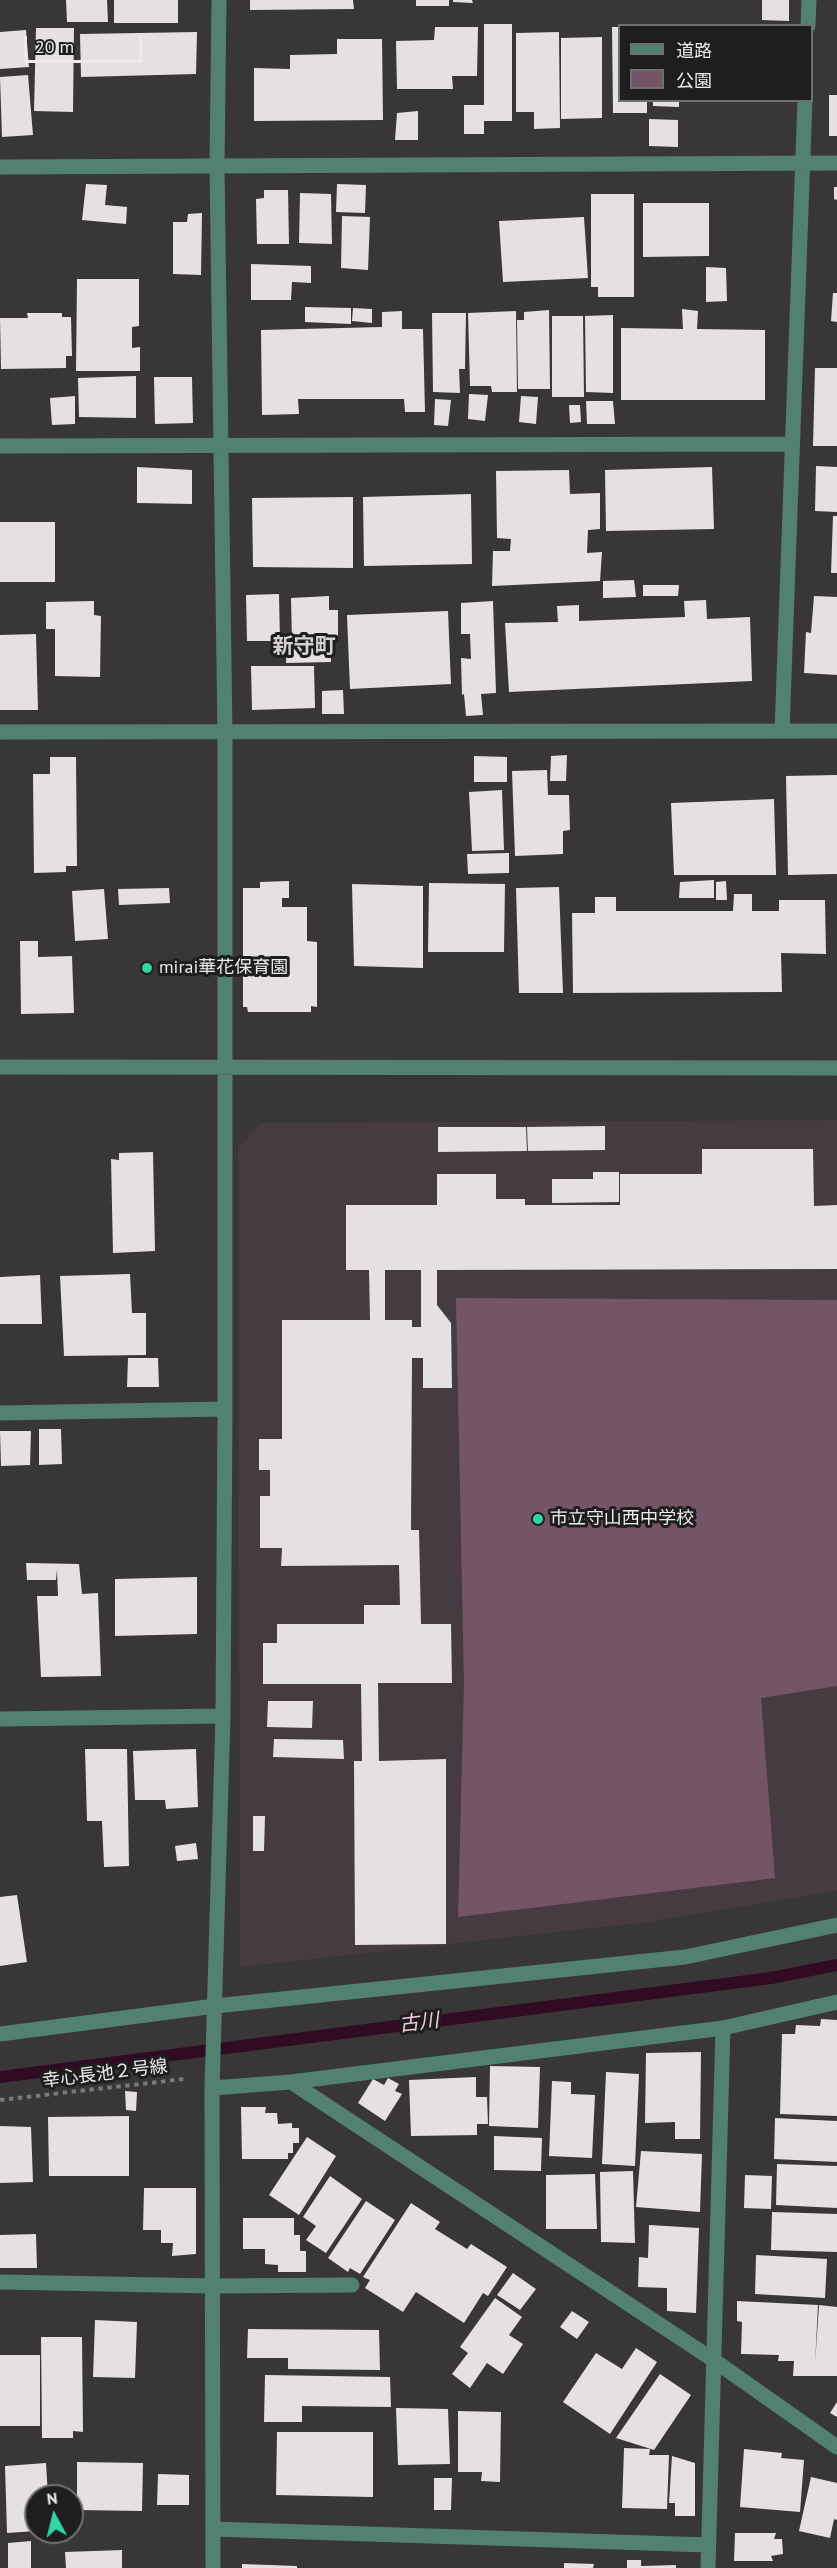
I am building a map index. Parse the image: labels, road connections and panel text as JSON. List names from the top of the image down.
{
  "streets": {
    "path": ["幸心長池２号線"]
  },
  "districts": ["新守町"],
  "water": ["古川"],
  "places": ["mirai華花保育園", "市立守山西中学校"],
  "legend": ["道路", "公園"],
  "scale_bar": "20 m",
  "north": "top"
}
